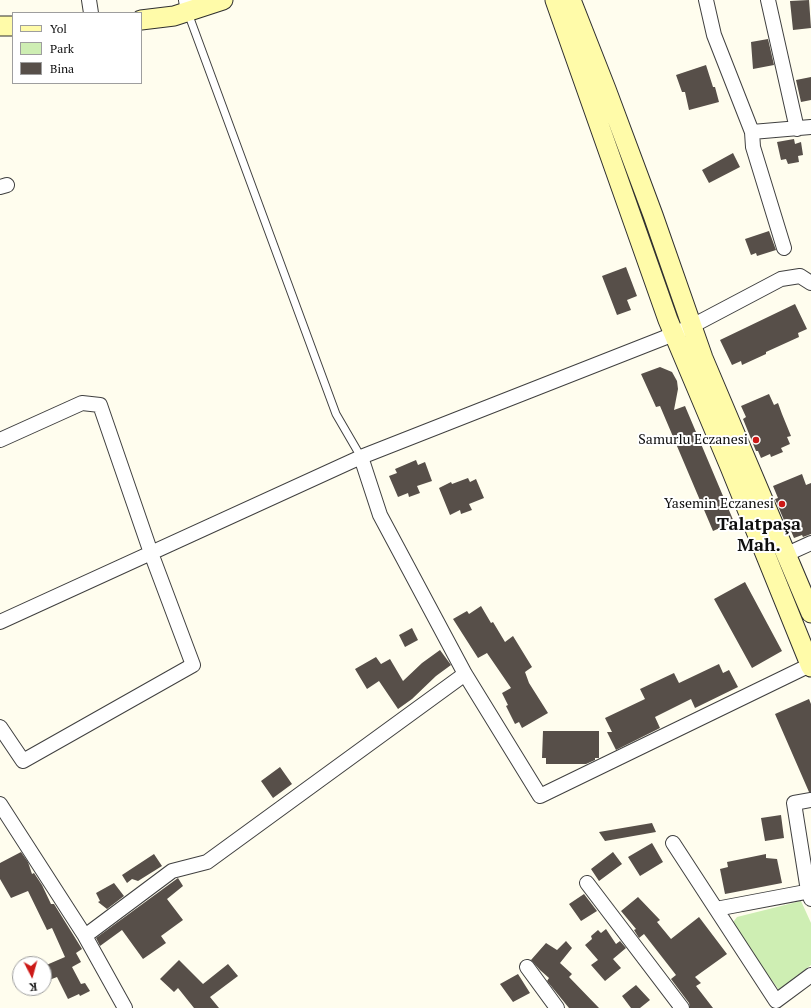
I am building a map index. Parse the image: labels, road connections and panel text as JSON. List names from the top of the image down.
{
  "districts": ["Talatpaşa Mah."],
  "places": ["Samurlu Eczanesi", "Yasemin Eczanesi"],
  "legend": ["Yol", "Park", "Bina"],
  "north": "bottom"
}
